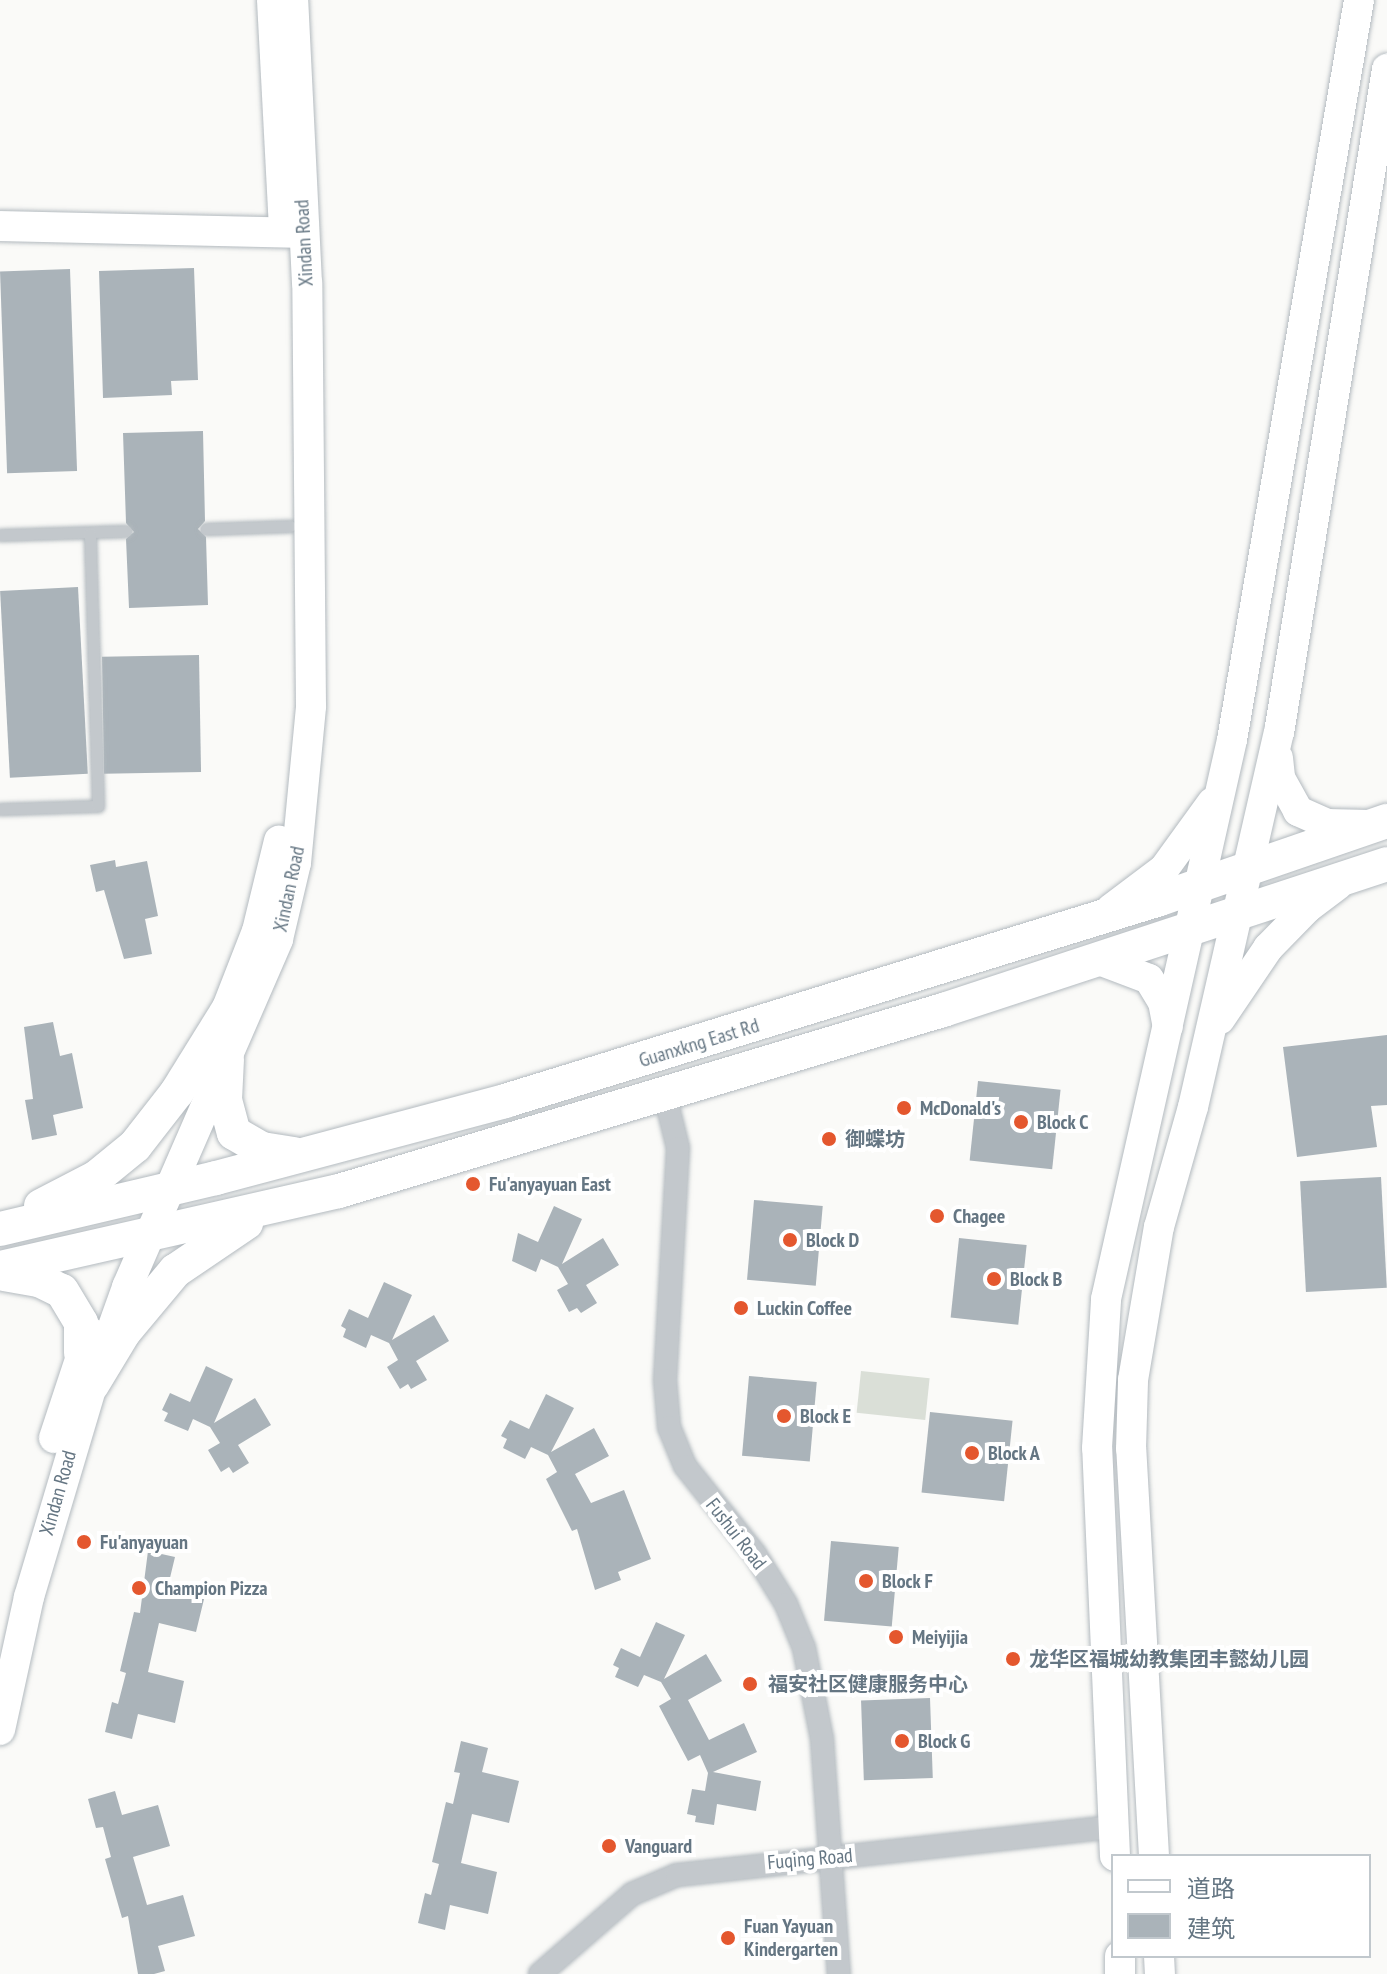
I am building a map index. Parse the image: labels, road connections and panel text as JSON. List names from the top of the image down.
{
  "streets": {
    "main road": ["Guanxkng East Rd"],
    "street": ["Xindan Road", "Fushui Road", "Fuqing Road"]
  },
  "crossings": [
    ["Xindan Road", "Guanxkng East Rd"],
    ["Guanxkng East Rd", "Fushui Road"],
    ["Fushui Road", "Fuqing Road"]
  ],
  "places": [
    "McDonald's",
    "Block C",
    "御蝶坊",
    "Fu'anyayuan East",
    "Chagee",
    "Block D",
    "Block B",
    "Luckin Coffee",
    "Block E",
    "Block A",
    "Fu'anyayuan",
    "Block F",
    "Champion Pizza",
    "Meiyijia",
    "龙华区福城幼教集团丰懿幼儿园",
    "福安社区健康服务中心",
    "Block G",
    "Vanguard",
    "Fuan Yayuan Kindergarten"
  ],
  "legend": ["道路", "建筑"]
}
